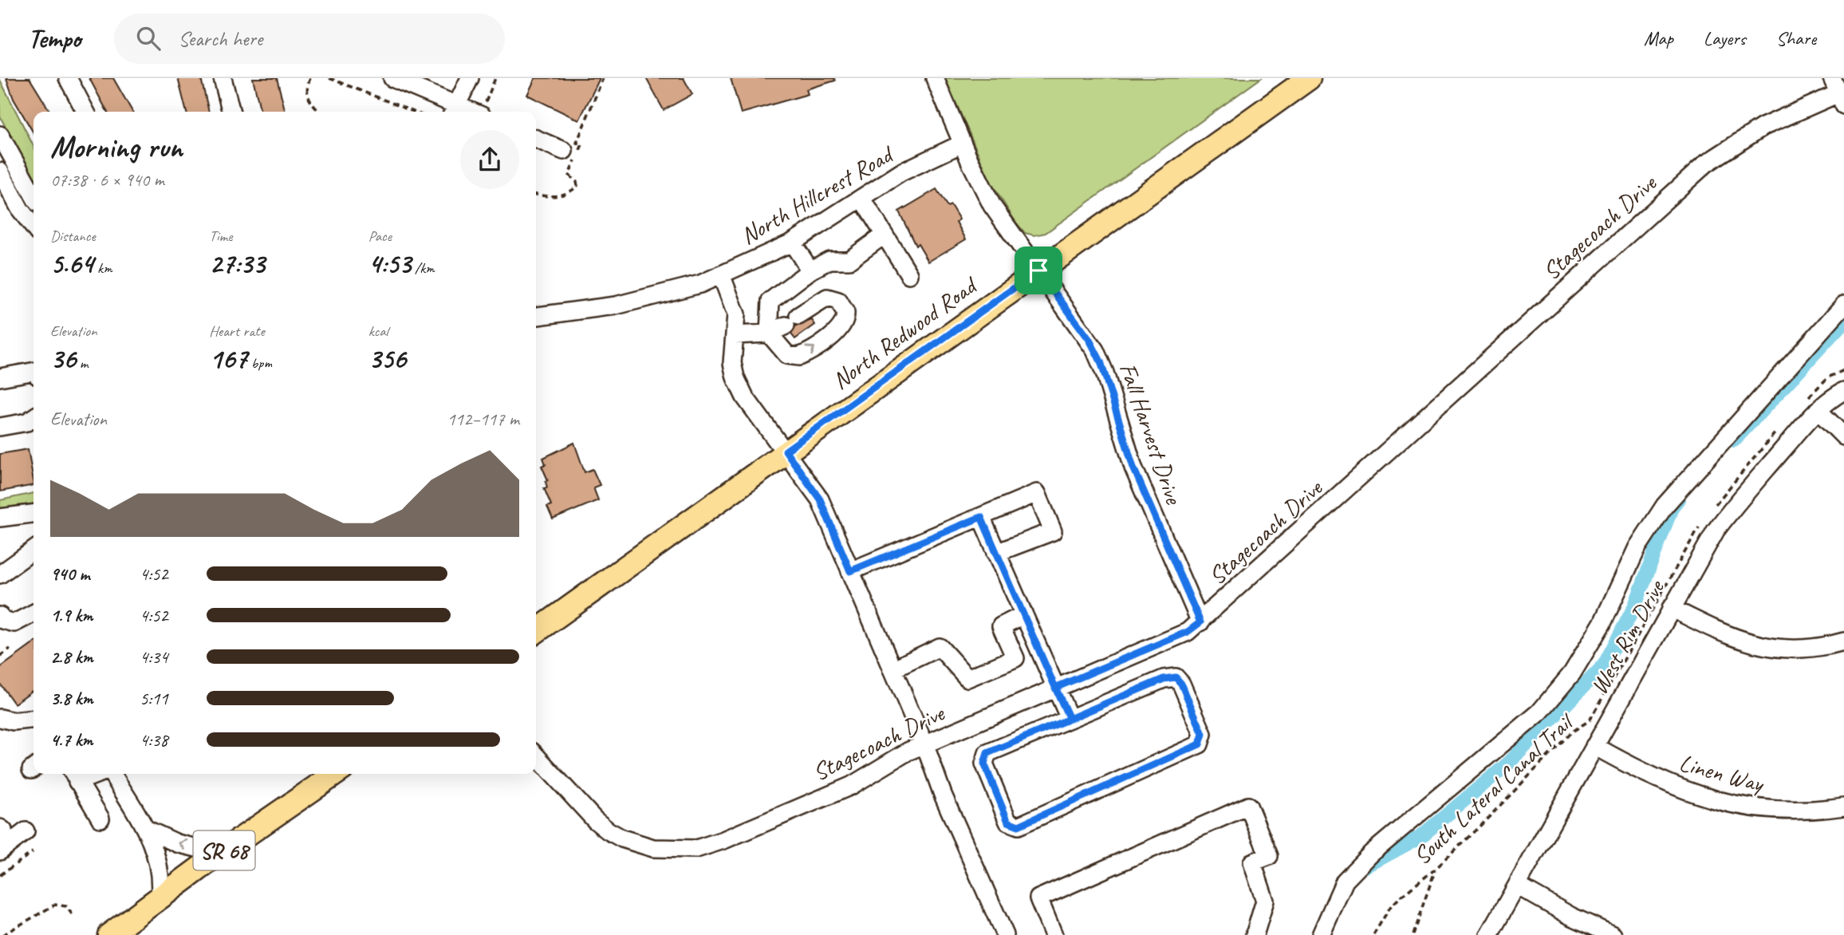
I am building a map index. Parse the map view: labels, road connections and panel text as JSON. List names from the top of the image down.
{
  "streets": {
    "main road": ["North Redwood Road", "SR 68"],
    "street": [
      "North Hillcrest Road",
      "Stagecoach Drive",
      "Fall Harvest Drive",
      "West Rim Drive",
      "Linen Way"
    ],
    "path": ["South Lateral Canal Trail"]
  },
  "crossings": [
    ["Stagecoach Drive", "Fall Harvest Drive"],
    ["North Redwood Road", "Fall Harvest Drive"],
    ["West Rim Drive", "Linen Way"]
  ],
  "page": {
    "header": "Tempo",
    "search": "Search here",
    "nav": ["Map", "Layers", "Share"],
    "heading": ["Morning run", "07:38 · 6 × 940 m"],
    "stats": [
      ["Distance", "5.64 km"],
      ["Time", "27:33"],
      ["Pace", "4:53 /km"],
      ["Elevation", "36 m"],
      ["Heart rate", "167 bpm"],
      ["kcal", "356"]
    ],
    "chart": ["Elevation", "112–117 m"],
    "list": [
      {
        "name": "940 m",
        "note": "4:52"
      },
      {
        "name": "1.9 km",
        "note": "4:52"
      },
      {
        "name": "2.8 km",
        "note": "4:34"
      },
      {
        "name": "3.8 km",
        "note": "5:11"
      },
      {
        "name": "4.7 km",
        "note": "4:38"
      }
    ]
  }
}
